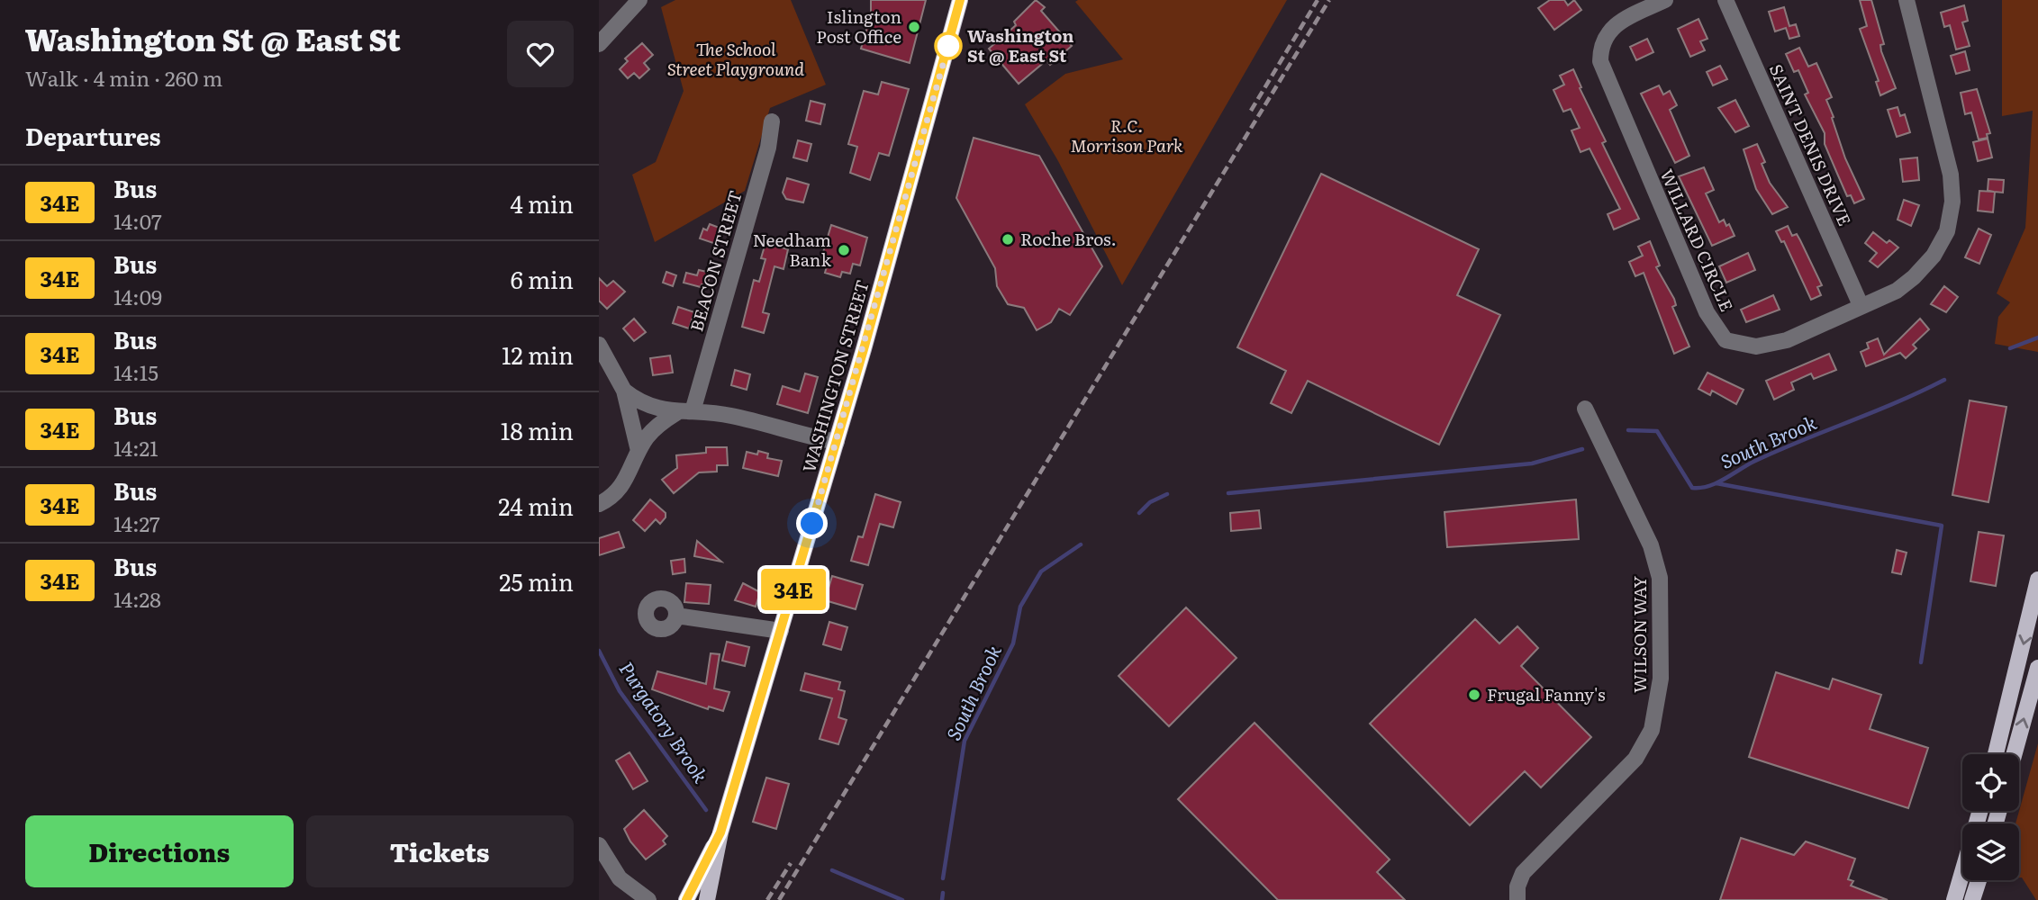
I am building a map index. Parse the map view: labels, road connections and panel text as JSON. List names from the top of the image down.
{
  "streets": {
    "main road": ["WASHINGTON STREET"],
    "street": [
      "SAINT DENIS DRIVE",
      "WILLARD CIRCLE",
      "BEACON STREET",
      "WILSON WAY"
    ]
  },
  "crossings": [
    ["SAINT DENIS DRIVE", "WILLARD CIRCLE"]
  ],
  "water": ["South Brook", "Purgatory Brook"],
  "parks": ["The School Street Playground", "R.C. Morrison Park"],
  "places": [
    "Islington Post Office",
    "Washington St @ East St",
    "Roche Bros.",
    "Needham Bank",
    "Frugal Fanny's"
  ],
  "lines": ["bus line 34E"],
  "page": {
    "heading": [
      ["Washington St @ East St", "Walk · 4 min · 260 m"],
      "Departures"
    ],
    "on_map": "34E",
    "list": [
      {
        "mark": "34E",
        "name": "Bus",
        "note": "14:07",
        "value": "4 min"
      },
      {
        "mark": "34E",
        "name": "Bus",
        "note": "14:09",
        "value": "6 min"
      },
      {
        "mark": "34E",
        "name": "Bus",
        "note": "14:15",
        "value": "12 min"
      },
      {
        "mark": "34E",
        "name": "Bus",
        "note": "14:21",
        "value": "18 min"
      },
      {
        "mark": "34E",
        "name": "Bus",
        "note": "14:27",
        "value": "24 min"
      },
      {
        "mark": "34E",
        "name": "Bus",
        "note": "14:28",
        "value": "25 min"
      }
    ],
    "buttons": ["Directions", "Tickets"]
  }
}
